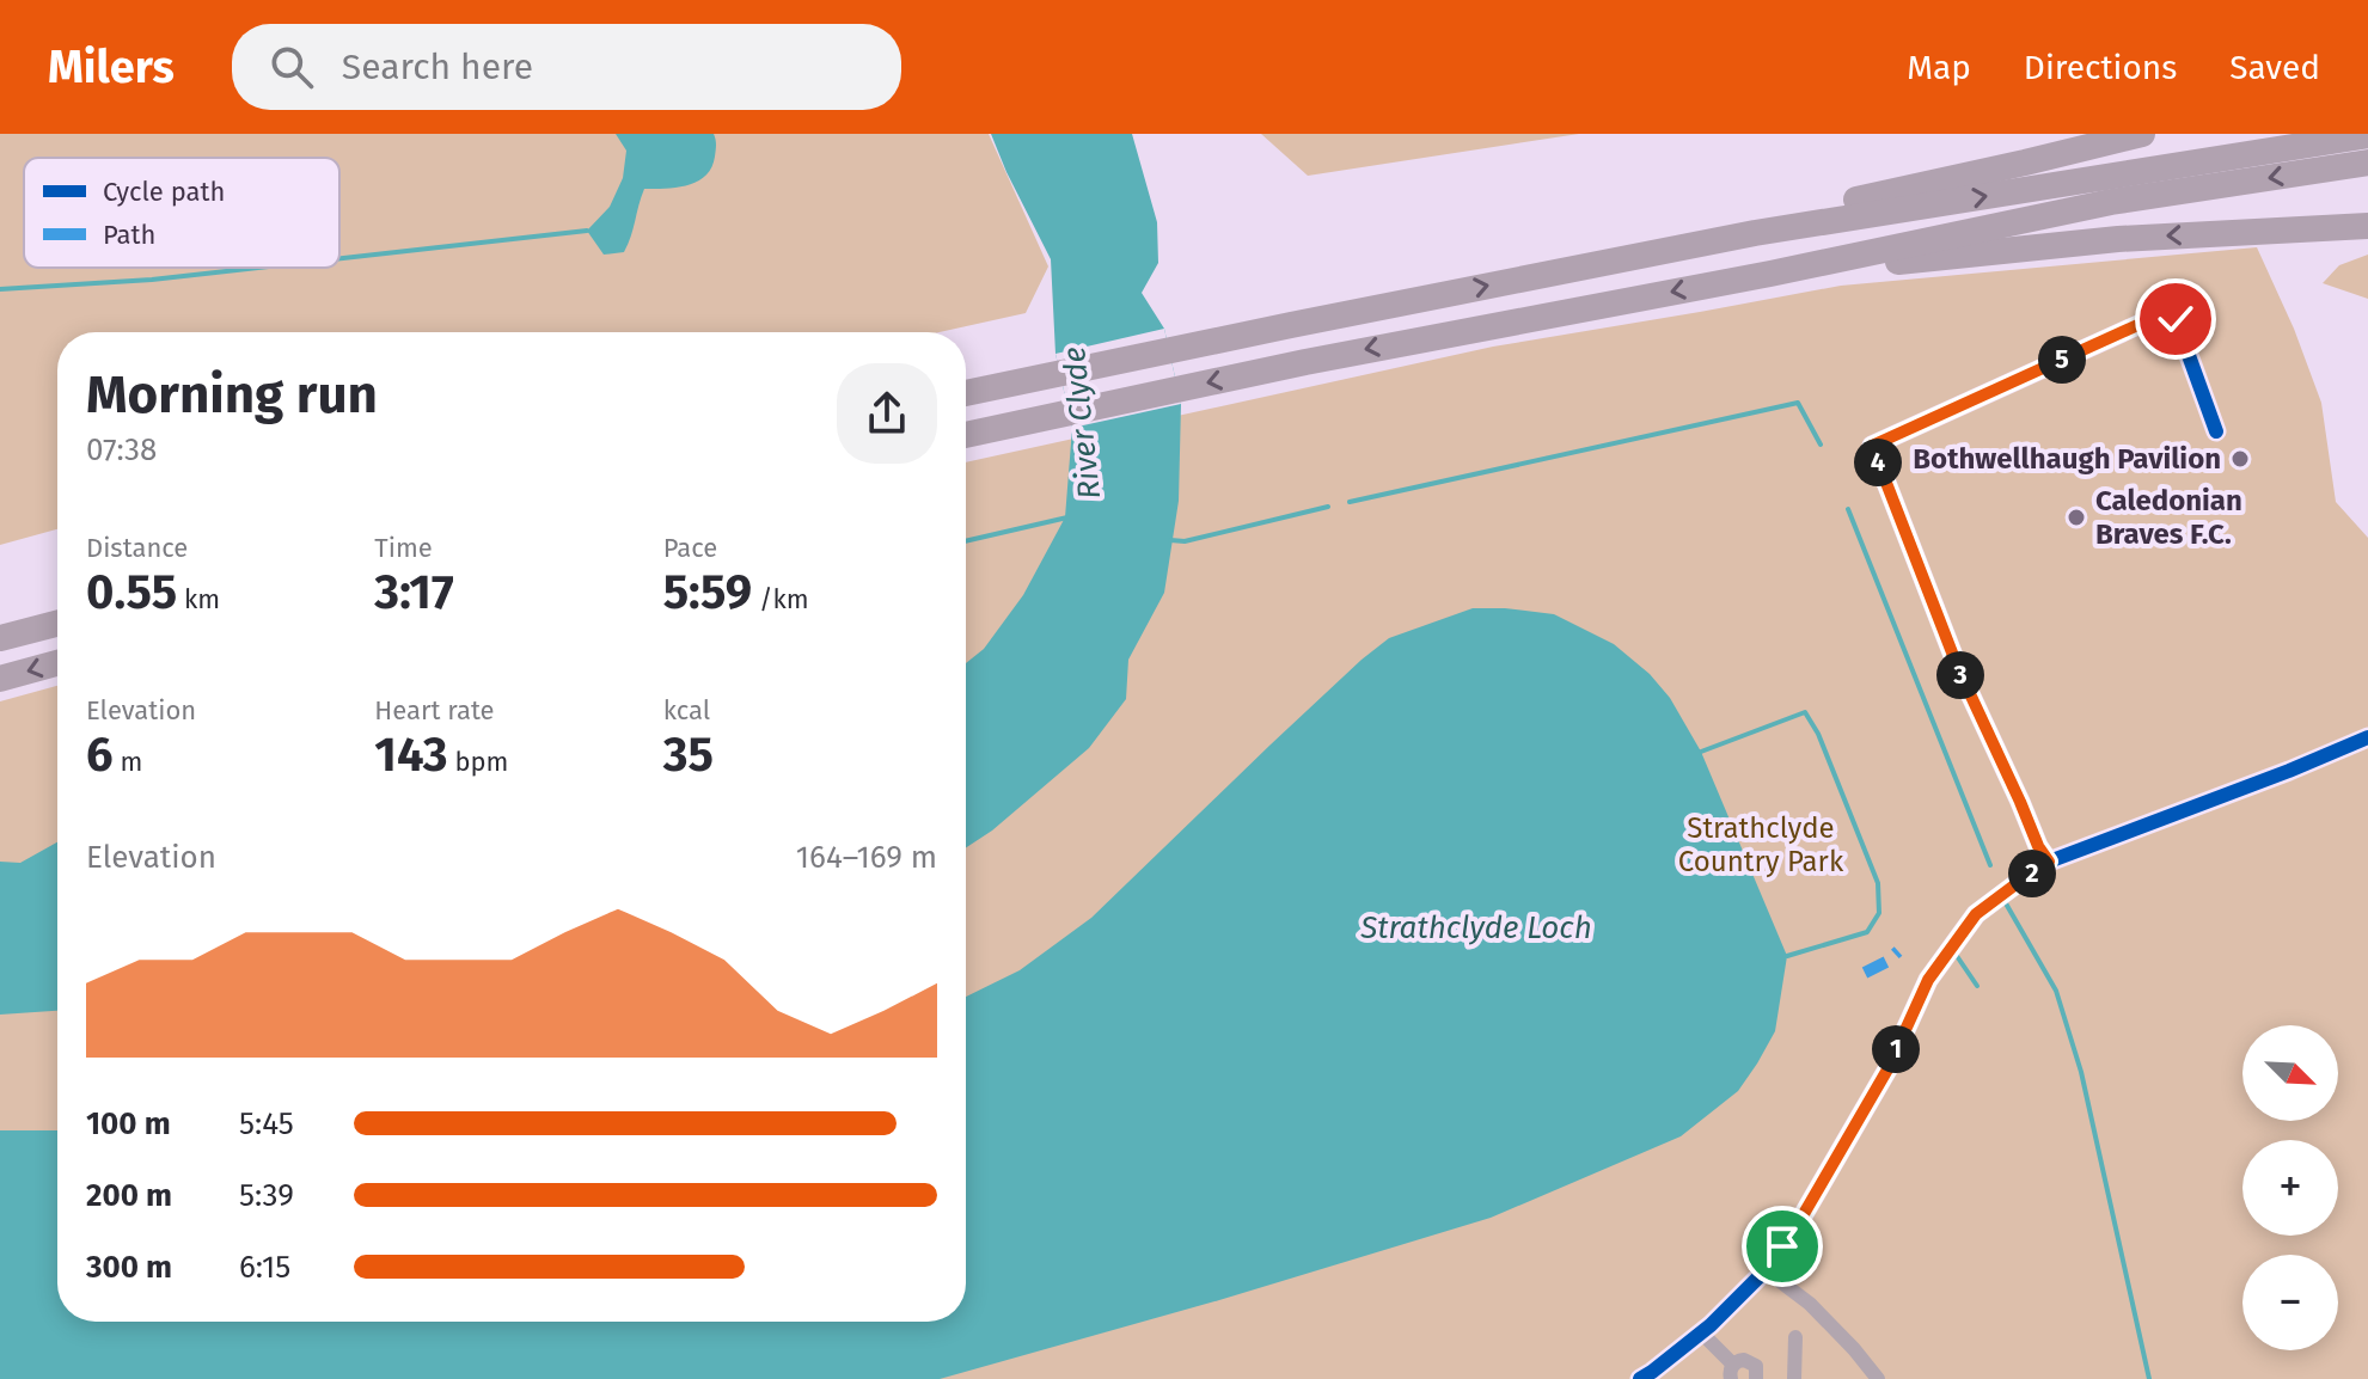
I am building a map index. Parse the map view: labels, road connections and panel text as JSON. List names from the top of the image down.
{
  "water": ["River Clyde", "Strathclyde Loch"],
  "parks": ["Strathclyde Country Park"],
  "places": ["Bothwellhaugh Pavilion", "Caledonian Braves F.C."],
  "legend": ["Cycle path", "Path"],
  "north": "bottom right",
  "page": {
    "header": "Milers",
    "search": "Search here",
    "nav": ["Map", "Directions", "Saved"],
    "heading": ["Morning run", "07:38"],
    "pins": [
      "5",
      "4",
      "3",
      "2",
      "1"
    ],
    "stats": [
      ["Distance", "0.55 km"],
      ["Time", "3:17"],
      ["Pace", "5:59 /km"],
      ["Elevation", "6 m"],
      ["Heart rate", "143 bpm"],
      ["kcal", "35"]
    ],
    "chart": ["Elevation", "164–169 m"],
    "map_buttons": ["+", "−"],
    "list": [
      {
        "name": "100 m",
        "note": "5:45"
      },
      {
        "name": "200 m",
        "note": "5:39"
      },
      {
        "name": "300 m",
        "note": "6:15"
      }
    ]
  }
}
